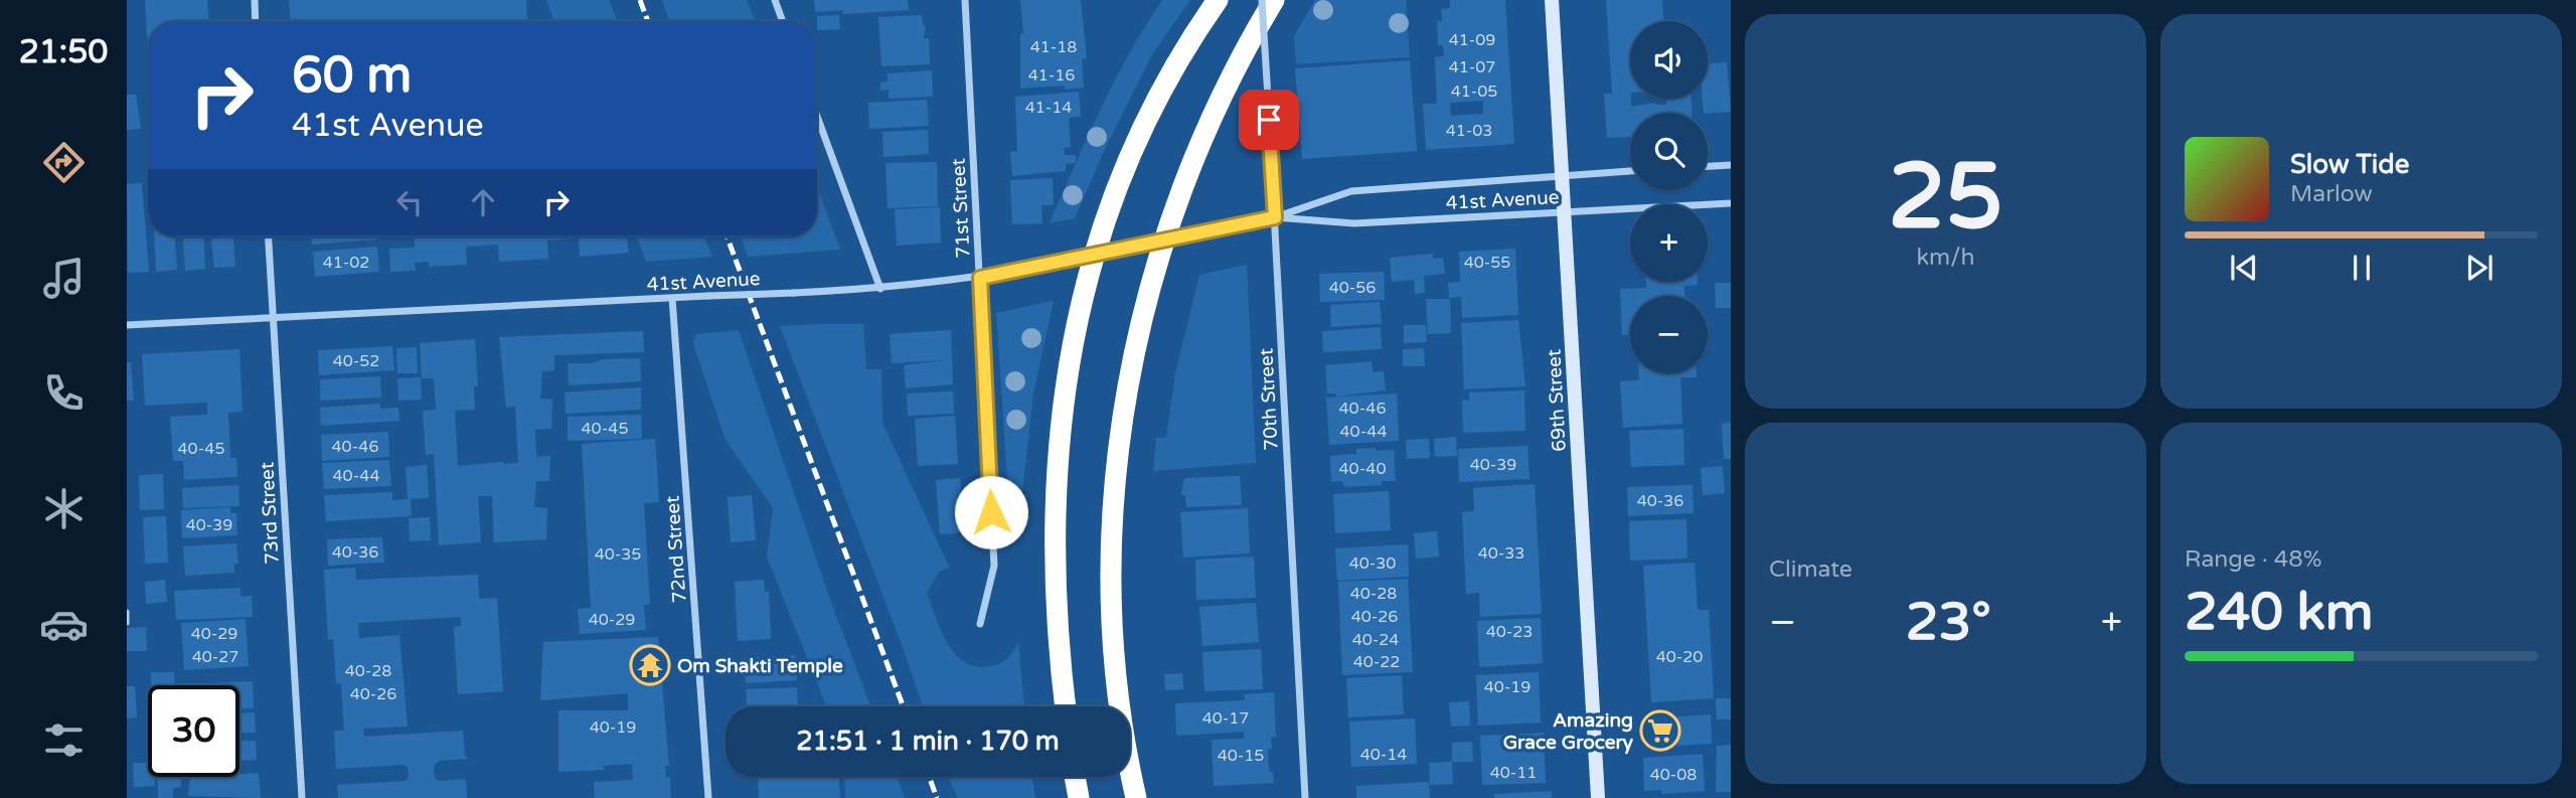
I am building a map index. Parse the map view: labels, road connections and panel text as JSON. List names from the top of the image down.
{
  "streets": {
    "street": [
      "41st Avenue",
      "71st Street",
      "70th Street",
      "69th Street",
      "73rd Street",
      "72nd Street"
    ]
  },
  "crossings": [
    ["41st Avenue", "71st Street"],
    ["41st Avenue", "70th Street"],
    ["41st Avenue", "69th Street"],
    ["41st Avenue", "73rd Street"],
    ["41st Avenue", "72nd Street"]
  ],
  "places": {
    "temple": ["Om Shakti Temple"],
    "supermarket": ["Amazing Grace Grocery"]
  },
  "house_numbers": [
    "41-09",
    "41-18",
    "41-07",
    "41-16",
    "41-05",
    "41-14",
    "41-03",
    "41-02",
    "40-55",
    "40-56",
    "40-52",
    "40-46",
    "40-45",
    "40-44",
    "40-46",
    "40-45",
    "40-39",
    "40-40",
    "40-44",
    "40-36",
    "40-39",
    "40-36",
    "40-33",
    "40-35",
    "40-30",
    "40-28",
    "40-26",
    "40-29",
    "40-23",
    "40-29",
    "40-24",
    "40-27",
    "40-20",
    "40-22",
    "40-28",
    "40-19",
    "40-26",
    "40-17",
    "40-19",
    "40-14",
    "40-15",
    "40-11",
    "40-08"
  ],
  "page": {
    "tabs": "21:50",
    "tile": [
      ["25", "km/h"],
      "Climate",
      ["Range · 48%", "240 km"]
    ],
    "map_buttons": ["+", "−"],
    "turn": ["60 m", "41st Avenue"],
    "song": ["Slow Tide", "Marlow"],
    "heat": ["−", "23°", "+"],
    "limit": "30",
    "trip": "21:51 · 1 min · 170 m"
  }
}
